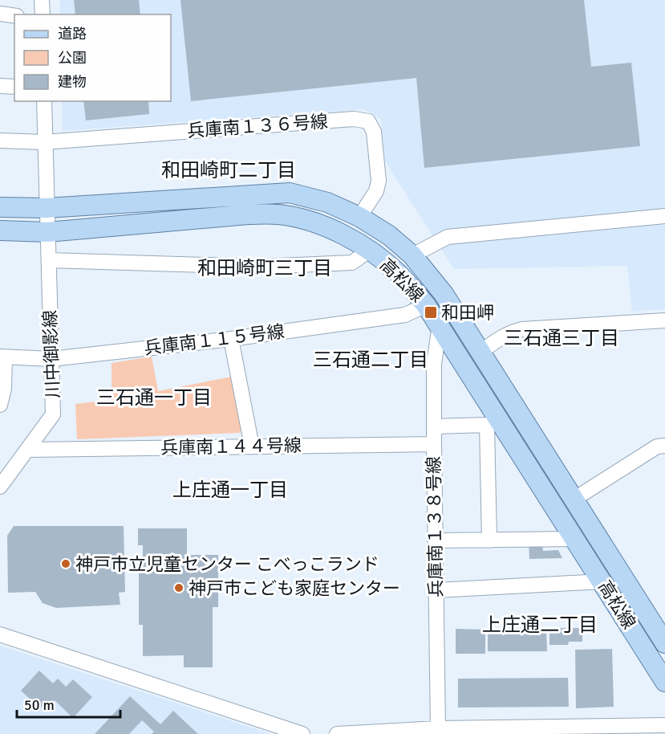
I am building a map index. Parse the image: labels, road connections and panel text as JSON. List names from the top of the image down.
{
  "streets": {
    "main road": ["高松線"],
    "street": [
      "兵庫南１３６号線",
      "兵庫南１１５号線",
      "川中御影線",
      "兵庫南１４４号線",
      "兵庫南１３８号線"
    ]
  },
  "crossings": [
    ["兵庫南１３６号線", "高松線"],
    ["兵庫南１３６号線", "川中御影線"],
    ["高松線", "兵庫南１１５号線"],
    ["高松線", "川中御影線"],
    ["高松線", "兵庫南１３８号線"],
    ["兵庫南１１５号線", "川中御影線"],
    ["川中御影線", "兵庫南１４４号線"],
    ["兵庫南１４４号線", "兵庫南１３８号線"]
  ],
  "districts": [
    "和田崎町二丁目",
    "和田崎町三丁目",
    "三石通三丁目",
    "三石通二丁目",
    "三石通一丁目",
    "上庄通一丁目",
    "上庄通二丁目"
  ],
  "places": {
    "transit": ["和田岬"],
    "other": ["神戸市立児童センター こべっこランド", "神戸市こども家庭センター"]
  },
  "legend": ["道路", "公園", "建物"],
  "scale_bar": "50 m"
}
